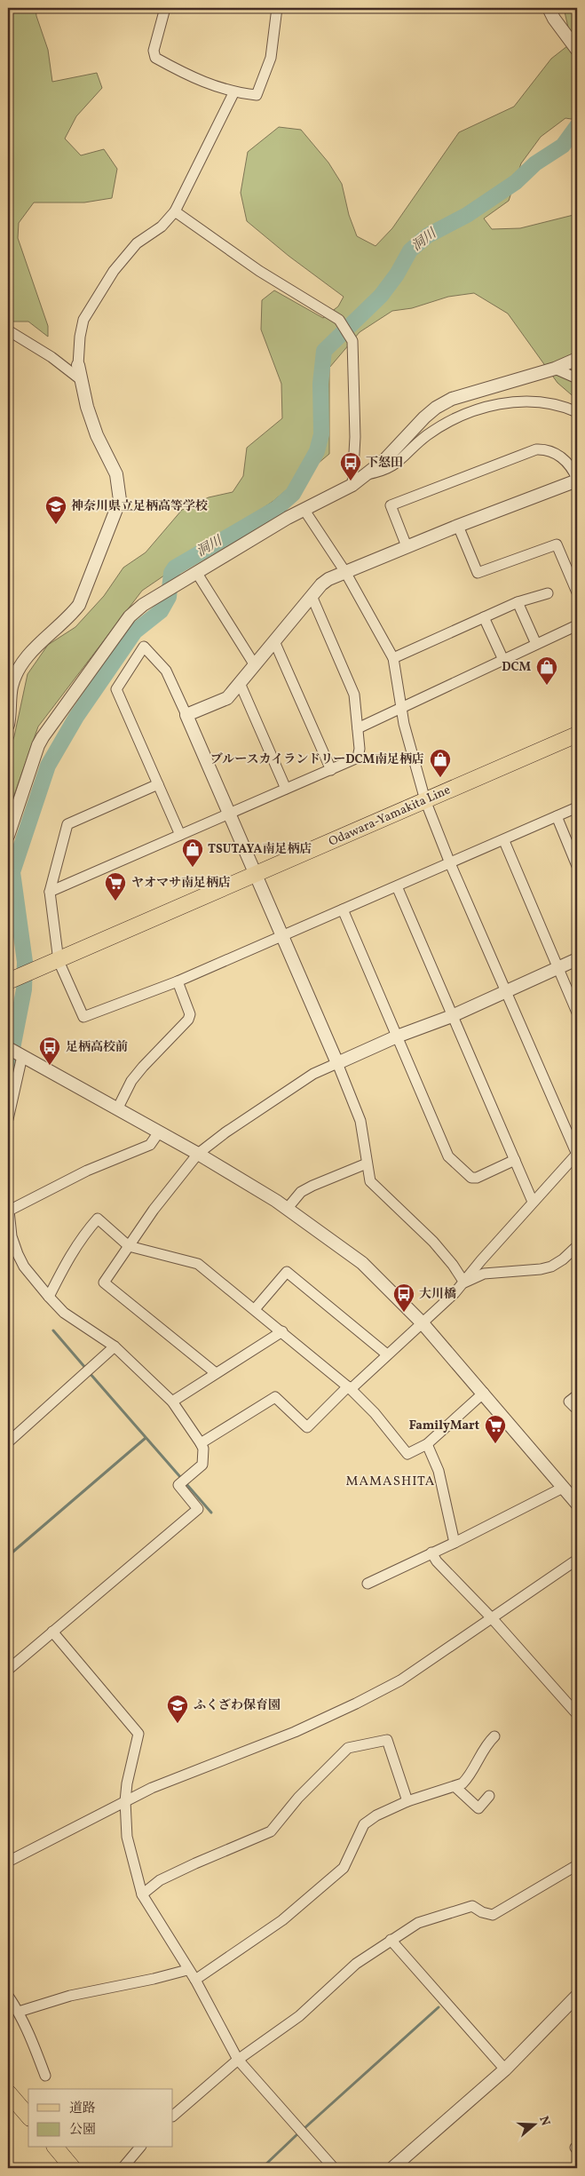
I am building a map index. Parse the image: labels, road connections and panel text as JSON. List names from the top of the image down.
{
  "streets": {
    "main road": ["Odawara-Yamakita Line"]
  },
  "districts": ["MAMASHITA"],
  "water": ["洞川"],
  "places": {
    "bus stop": ["下怒田", "足柄高校前", "大川橋"],
    "school or university": ["神奈川県立足柄高等学校", "ふくざわ保育園"],
    "shop": ["DCM", "ブルースカイランドリーDCM南足柄店", "TSUTAYA南足柄店"],
    "supermarket": ["ヤオマサ南足柄店", "FamilyMart"]
  },
  "legend": ["道路", "公園"],
  "north": "right"
}
